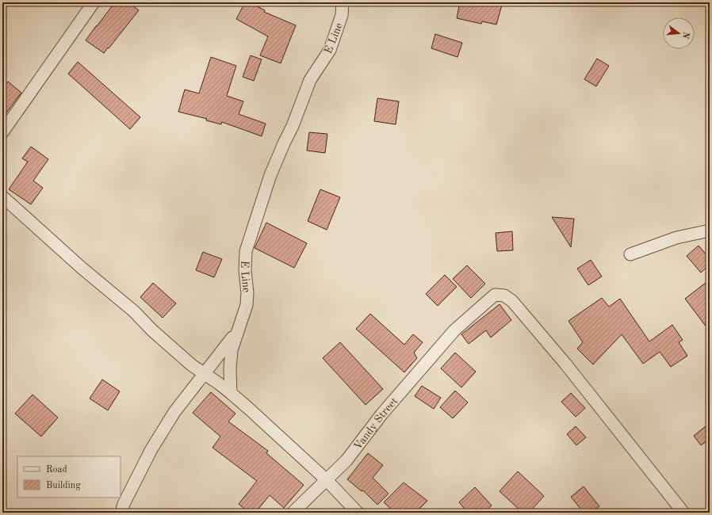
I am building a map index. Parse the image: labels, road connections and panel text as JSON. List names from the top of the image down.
{
  "streets": {
    "street": ["E Line", "Vandy Street"]
  },
  "legend": ["Road", "Building"],
  "north": "right"
}
